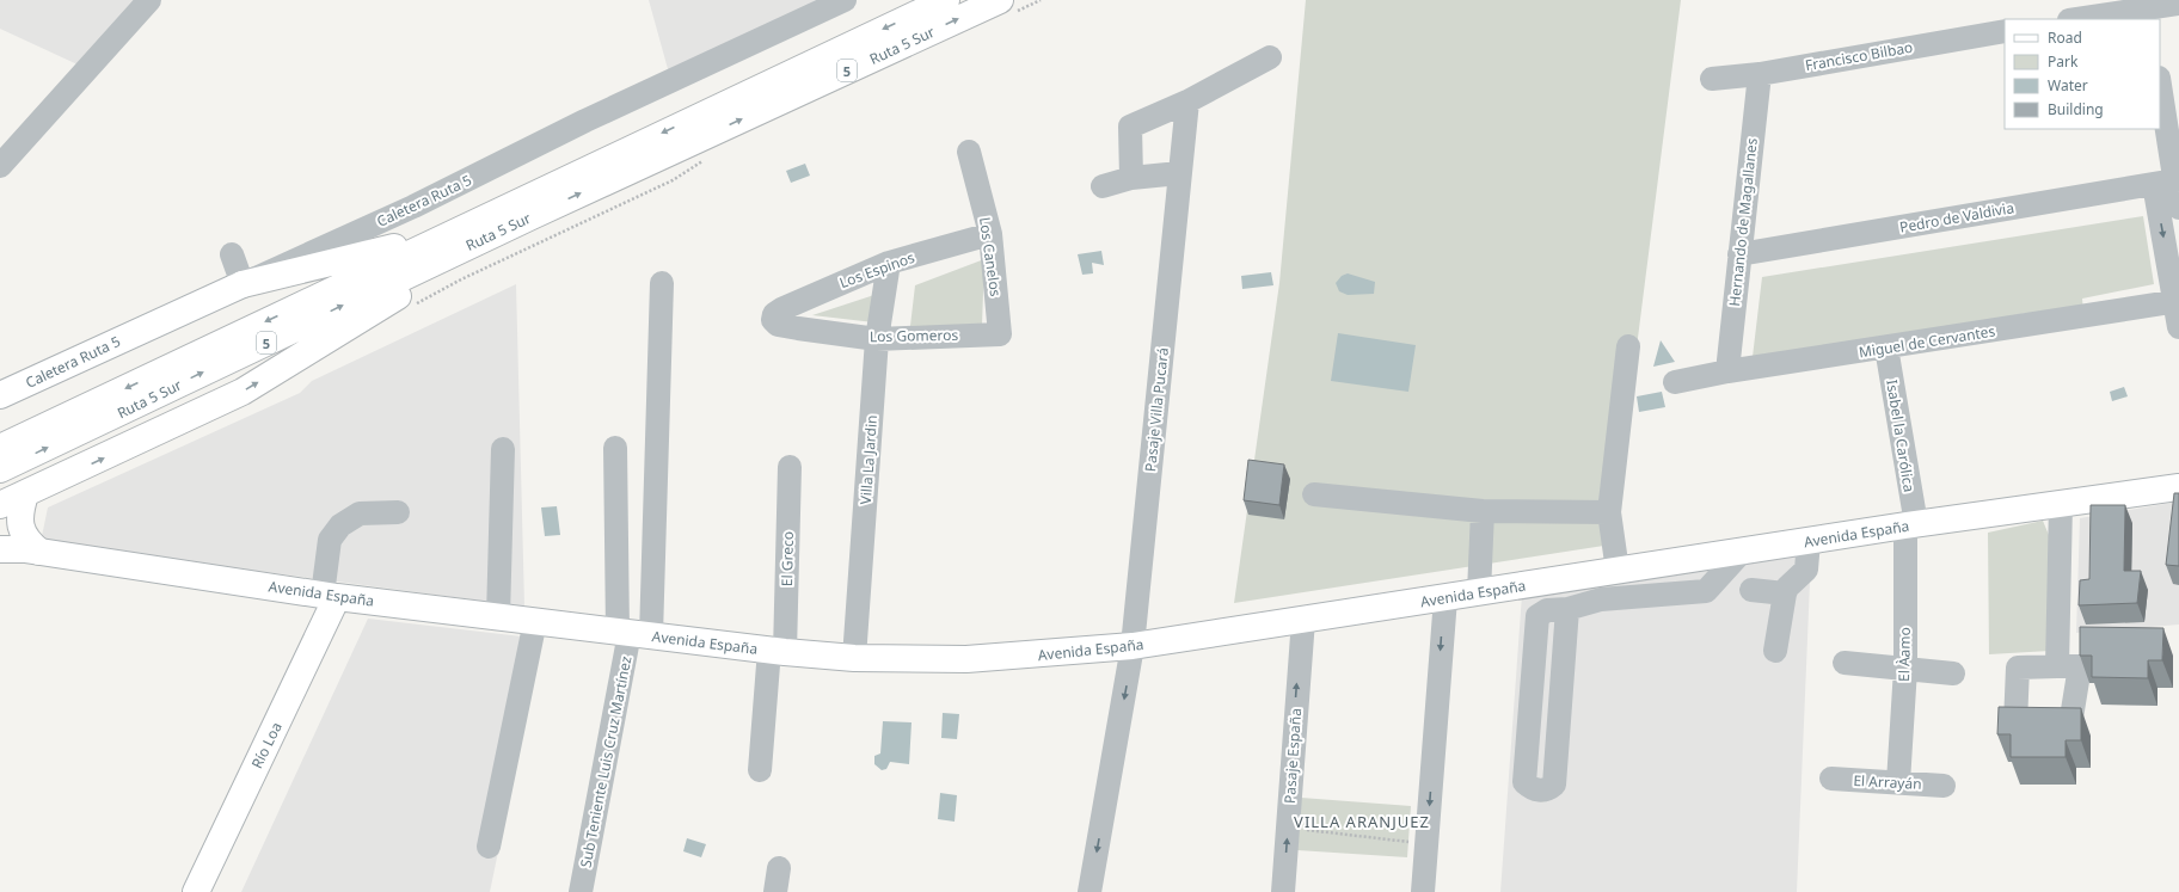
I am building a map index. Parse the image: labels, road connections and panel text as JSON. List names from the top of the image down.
{
  "streets": {
    "main road": [
      "Ruta 5 Sur",
      "5",
      "Caletera Ruta 5",
      "Avenida España",
      "Río Loa"
    ],
    "street": [
      "Francisco Bilbao",
      "Pedro de Valdivia",
      "Hernando de Magallanes",
      "Los Canelos",
      "Los Espinos",
      "Los Gomeros",
      "Miguel de Cervantes",
      "Pasaje Villa Pucará",
      "Isabel la Carólica",
      "Villa La Jardin",
      "El Greco",
      "El Àamo",
      "Pasaje España",
      "Sub Teniente Luis Cruz Martínez",
      "El Arrayán"
    ]
  },
  "crossings": [
    ["Francisco Bilbao", "Hernando de Magallanes"],
    ["Pedro de Valdivia", "Hernando de Magallanes"],
    ["Hernando de Magallanes", "Miguel de Cervantes"],
    ["Los Canelos", "Los Espinos"],
    ["Los Canelos", "Los Gomeros"],
    ["Los Espinos", "Los Gomeros"],
    ["Los Espinos", "Villa La Jardin"],
    ["Los Gomeros", "Villa La Jardin"],
    ["Miguel de Cervantes", "Isabel la Carólica"],
    ["Pasaje Villa Pucará", "Avenida España"],
    ["Isabel la Carólica", "Avenida España"],
    ["Isabel la Carólica", "El Àamo"],
    ["Villa La Jardin", "Avenida España"],
    ["Avenida España", "El Greco"],
    ["Avenida España", "El Àamo"],
    ["Avenida España", "Río Loa"],
    ["Avenida España", "Pasaje España"],
    ["Avenida España", "Sub Teniente Luis Cruz Martínez"],
    ["El Àamo", "El Arrayán"]
  ],
  "districts": ["VILLA ARANJUEZ"],
  "legend": [
    "Road",
    "Park",
    "Water",
    "Building"
  ]
}
